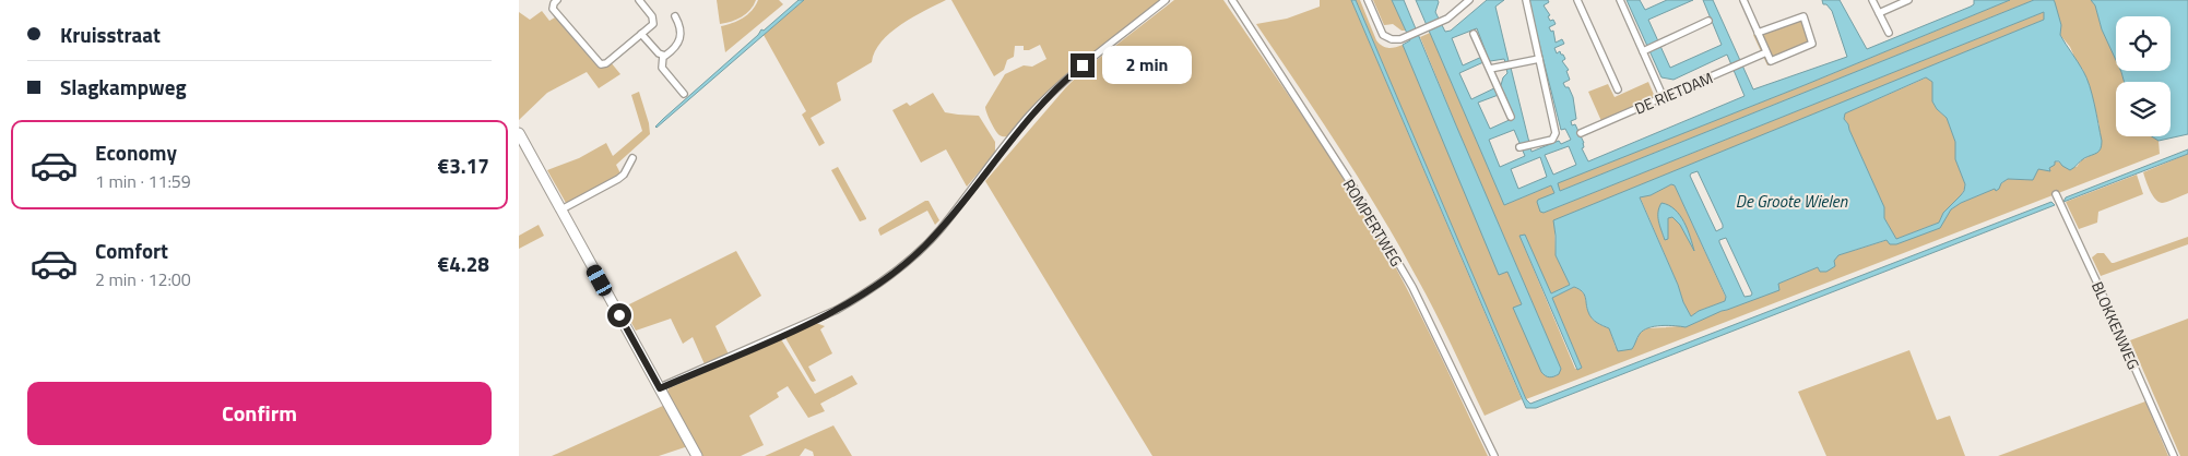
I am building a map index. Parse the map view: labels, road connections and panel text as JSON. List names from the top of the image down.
{
  "streets": {
    "street": ["DE RIETDAM", "ROMPERTWEG", "BLOKKENWEG"]
  },
  "water": ["De Groote Wielen"],
  "page": {
    "banner": ["Kruisstraat", "Slagkampweg"],
    "bubble": "2 min",
    "list": [
      {
        "name": "Economy",
        "note": "1 min · 11:59",
        "value": "€3.17"
      },
      {
        "name": "Comfort",
        "note": "2 min · 12:00",
        "value": "€4.28"
      }
    ],
    "buttons": "Confirm"
  }
}
